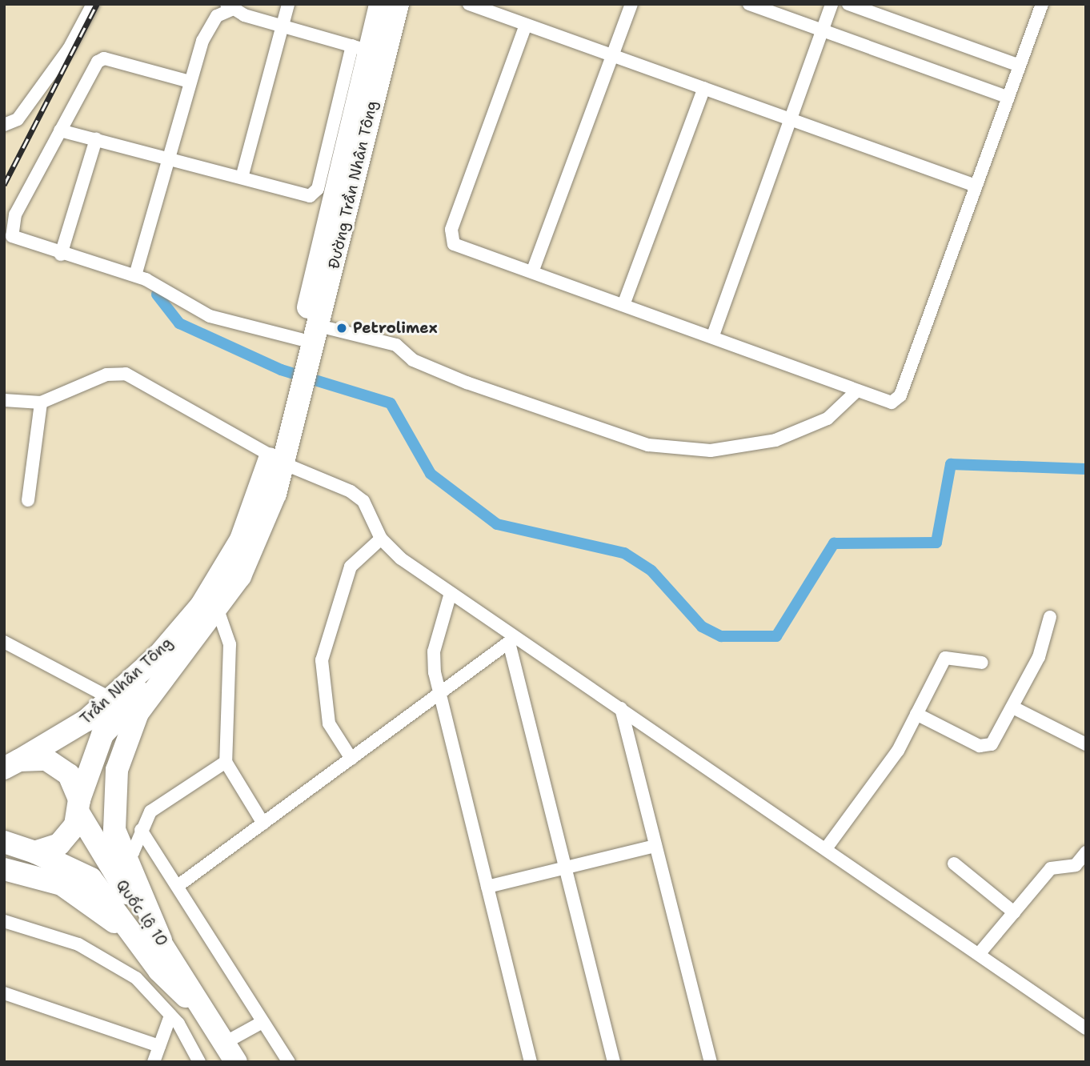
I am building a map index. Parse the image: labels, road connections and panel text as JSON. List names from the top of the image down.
{
  "streets": {
    "highway": ["Đường Trần Nhân Tông", "Trần Nhân Tông", "Quốc lộ 10"]
  },
  "crossings": [
    ["Đường Trần Nhân Tông", "Trần Nhân Tông"],
    ["Trần Nhân Tông", "Quốc lộ 10"]
  ],
  "places": ["Petrolimex"]
}
